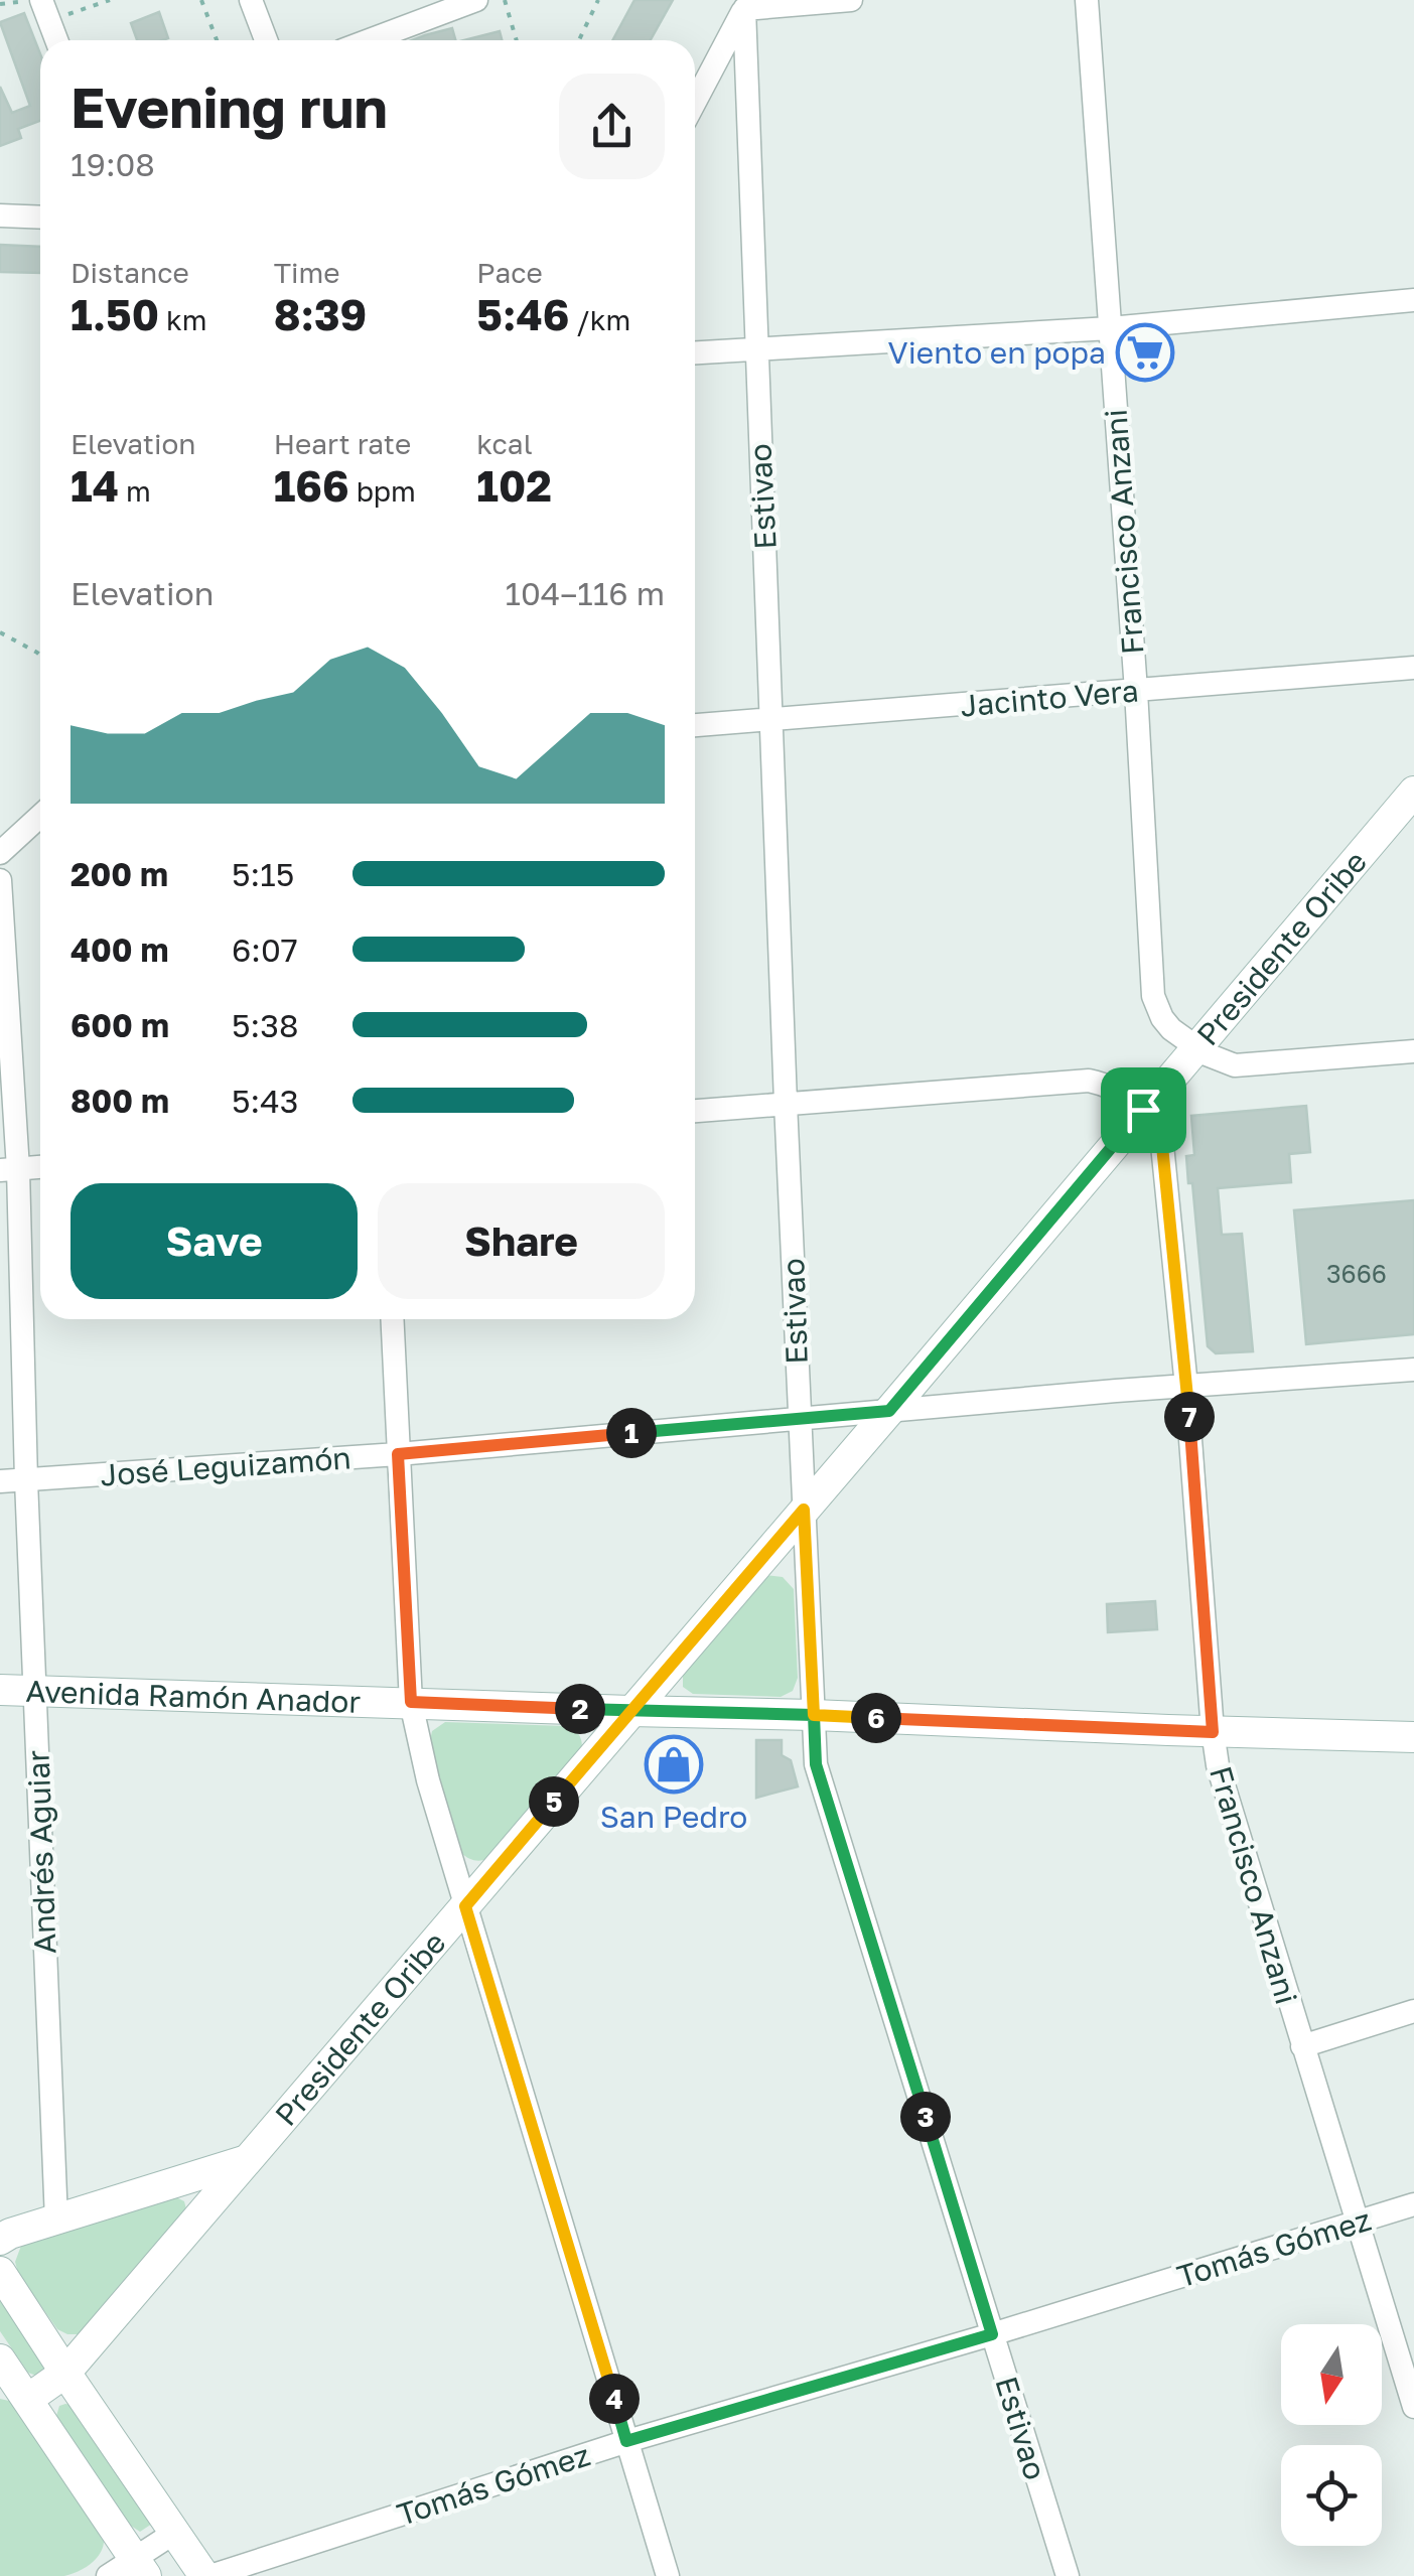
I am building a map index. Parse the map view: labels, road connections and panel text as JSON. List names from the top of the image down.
{
  "streets": {
    "street": [
      "Estivao",
      "Francisco Anzani",
      "Jacinto Vera",
      "Presidente Oribe",
      "José Leguizamón",
      "Avenida Ramón Anador",
      "Andrés Aguiar",
      "Tomás Gómez"
    ]
  },
  "crossings": [
    ["Estivao", "Jacinto Vera"],
    ["Estivao", "Presidente Oribe"],
    ["Estivao", "José Leguizamón"],
    ["Estivao", "Avenida Ramón Anador"],
    ["Estivao", "Tomás Gómez"],
    ["Francisco Anzani", "Jacinto Vera"],
    ["Francisco Anzani", "Presidente Oribe"],
    ["Francisco Anzani", "José Leguizamón"],
    ["Francisco Anzani", "Avenida Ramón Anador"],
    ["Francisco Anzani", "Tomás Gómez"],
    ["Presidente Oribe", "José Leguizamón"],
    ["Presidente Oribe", "Avenida Ramón Anador"],
    ["José Leguizamón", "Andrés Aguiar"],
    ["Avenida Ramón Anador", "Andrés Aguiar"]
  ],
  "places": {
    "supermarket": ["Viento en popa"],
    "shop": ["San Pedro"]
  },
  "house_numbers": ["3666"],
  "north": "bottom",
  "page": {
    "heading": ["Evening run", "19:08"],
    "stats": [
      ["Distance", "1.50 km"],
      ["Time", "8:39"],
      ["Pace", "5:46 /km"],
      ["Elevation", "14 m"],
      ["Heart rate", "166 bpm"],
      ["kcal", "102"]
    ],
    "chart": ["Elevation", "104–116 m"],
    "list": [
      {
        "name": "200 m",
        "note": "5:15"
      },
      {
        "name": "400 m",
        "note": "6:07"
      },
      {
        "name": "600 m",
        "note": "5:38"
      },
      {
        "name": "800 m",
        "note": "5:43"
      }
    ],
    "buttons": ["Save", "Share"],
    "pins": [
      "7",
      "1",
      "2",
      "6",
      "5",
      "3",
      "4"
    ]
  }
}
